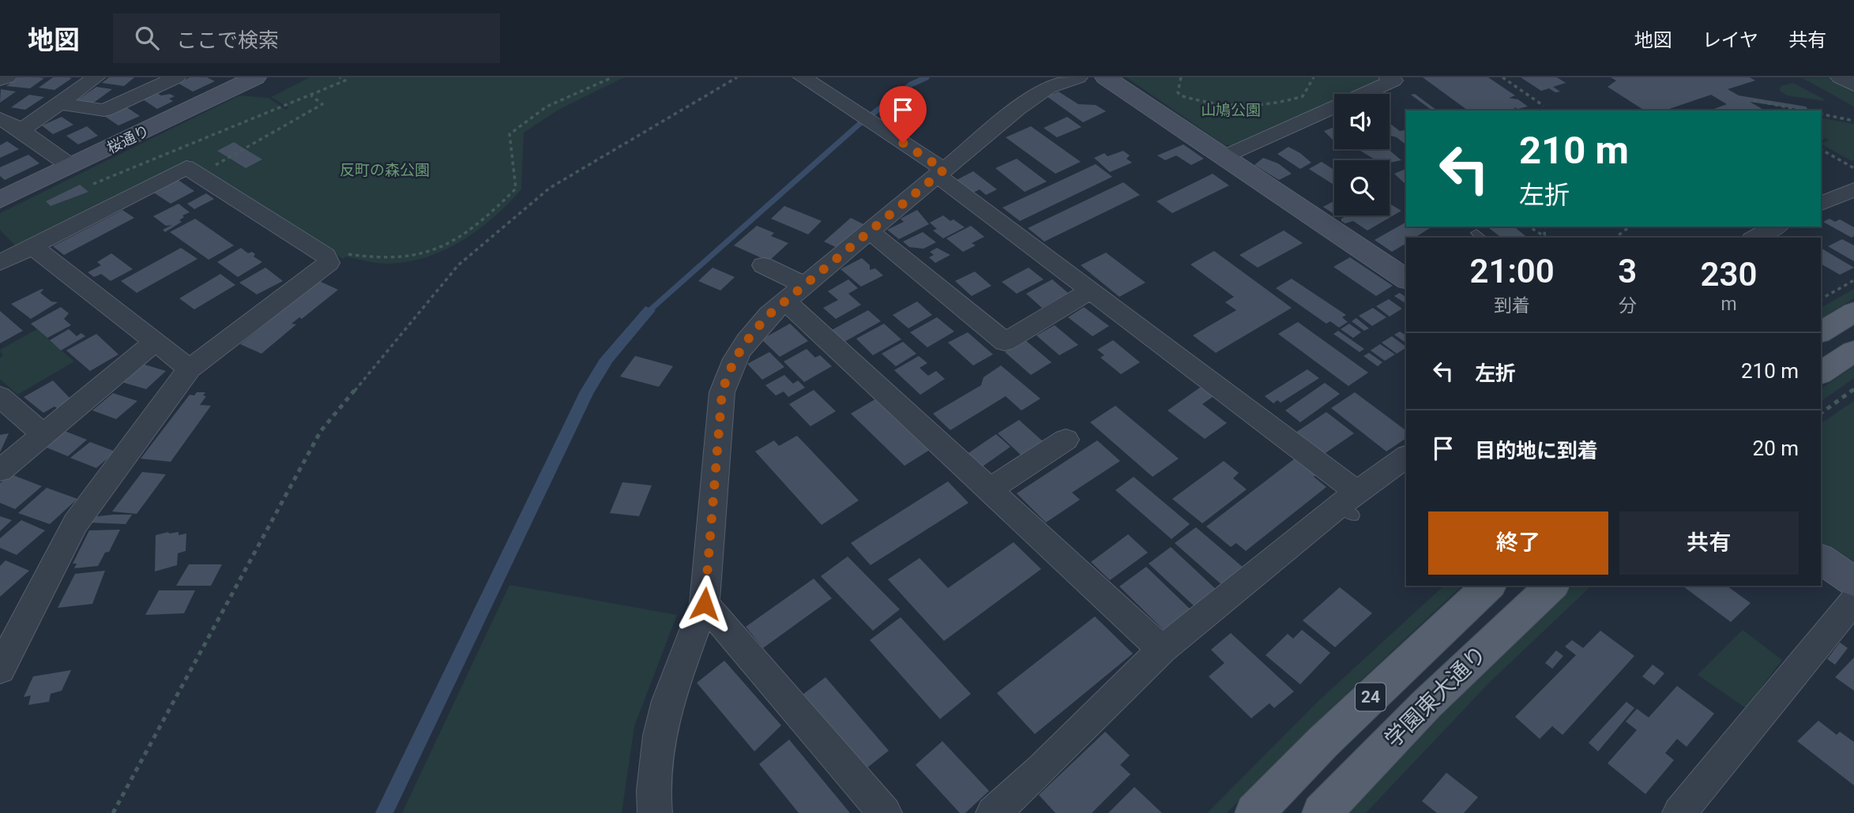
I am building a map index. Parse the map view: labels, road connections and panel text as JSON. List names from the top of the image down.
{
  "streets": {
    "main road": ["学園東大通り", "24"],
    "street": ["桜通り"]
  },
  "parks": ["山鳩公園", "反町の森公園"],
  "page": {
    "header": "地図",
    "search": "ここで検索",
    "nav": ["地図", "レイヤ", "共有"],
    "turn": ["210 m", "左折"],
    "eta": [
      "21:00",
      "到着",
      "3",
      "分",
      "230",
      "m"
    ],
    "list": [
      {
        "name": "左折",
        "value": "210 m"
      },
      {
        "name": "目的地に到着",
        "value": "20 m"
      }
    ],
    "buttons": ["終了", "共有"]
  }
}
